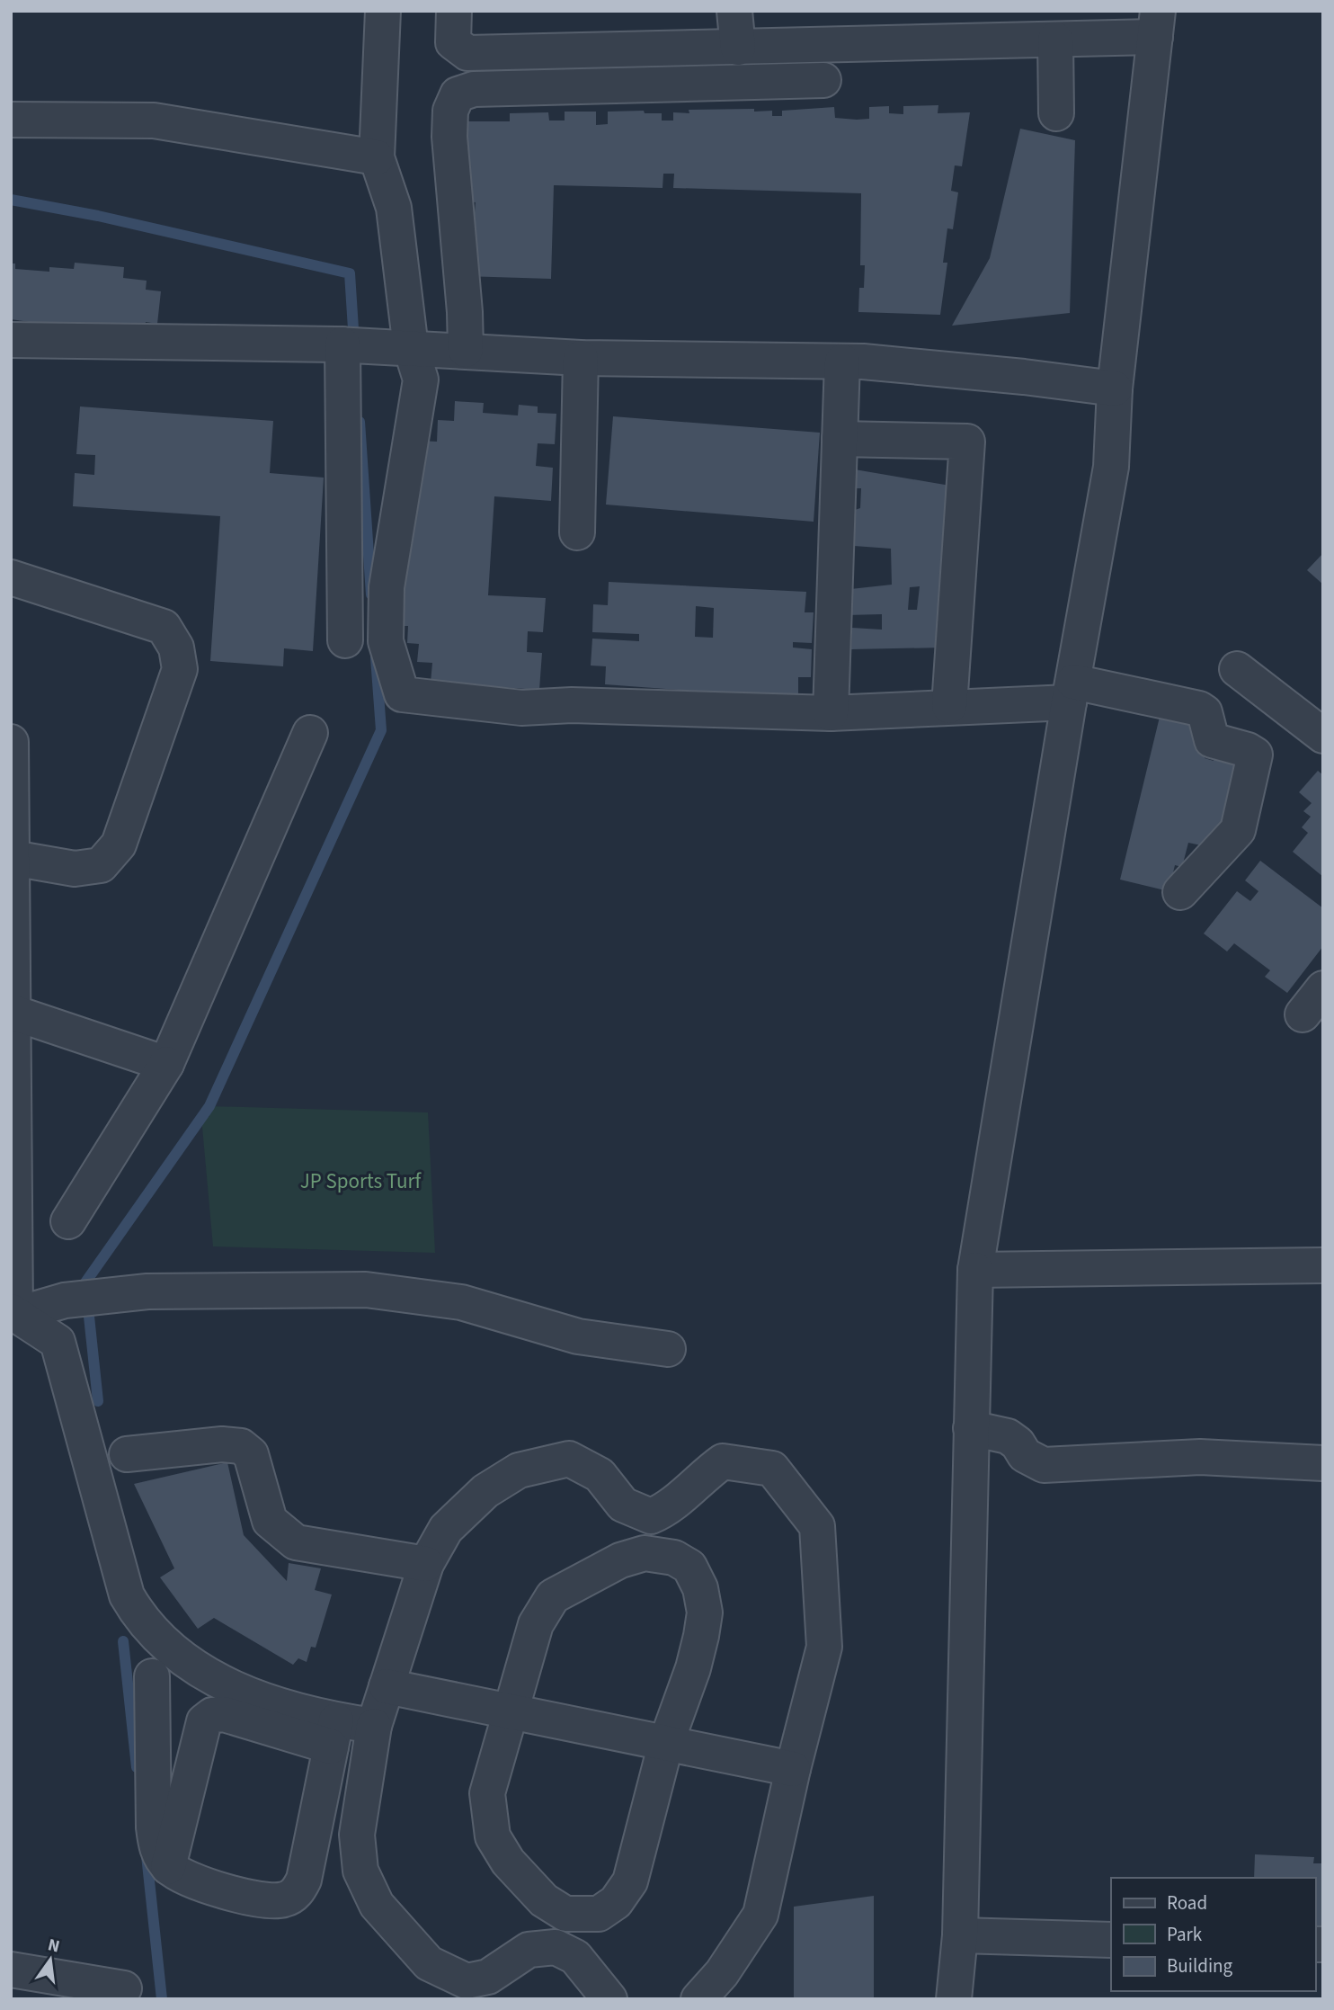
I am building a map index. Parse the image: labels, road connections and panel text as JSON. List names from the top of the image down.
{
  "parks": ["JP Sports Turf"],
  "legend": ["Road", "Park", "Building"],
  "north": "top"
}
